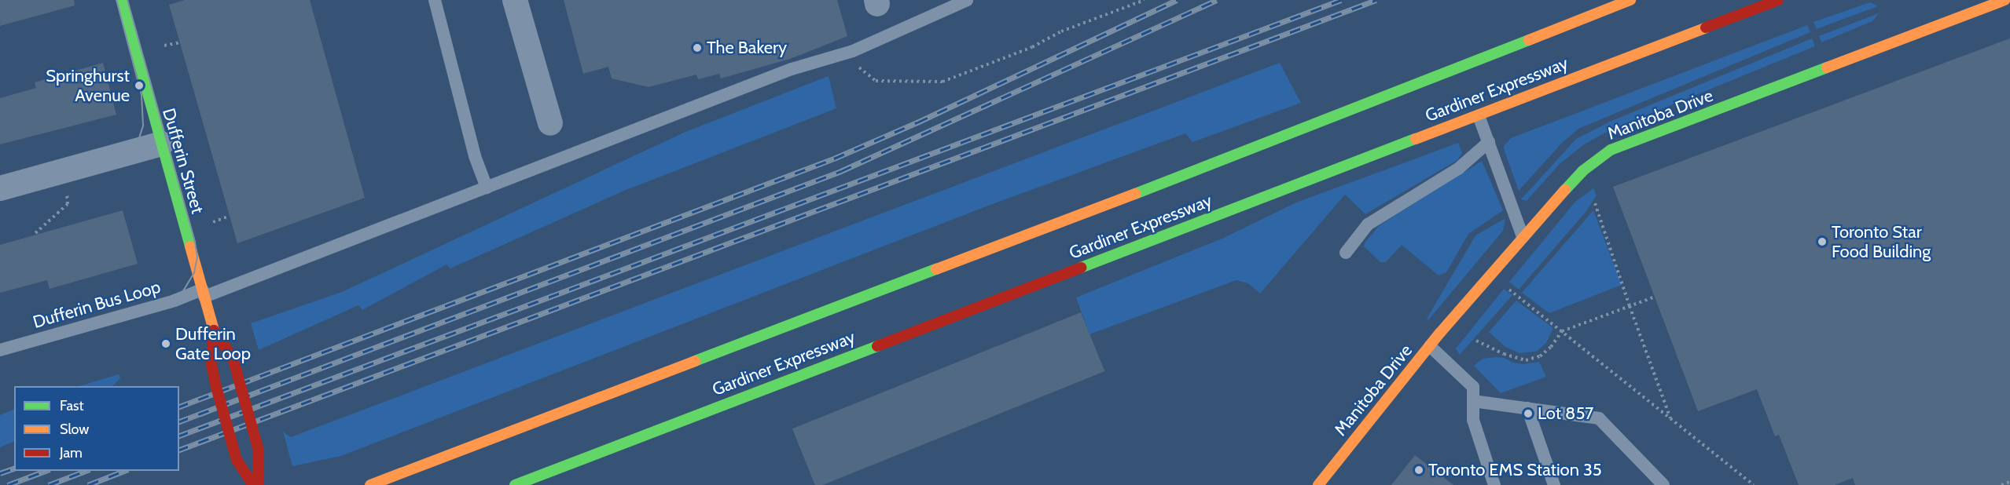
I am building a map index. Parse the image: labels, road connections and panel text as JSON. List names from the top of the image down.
{
  "streets": {
    "main road": ["Gardiner Expressway", "Manitoba Drive", "Dufferin Street"],
    "lane": ["Dufferin Bus Loop"]
  },
  "crossings": [
    ["Dufferin Street", "Dufferin Bus Loop"]
  ],
  "places": [
    "The Bakery",
    "Springhurst Avenue",
    "Toronto Star Food Building",
    "Dufferin Gate Loop",
    "Lot 857",
    "Toronto EMS Station 35"
  ],
  "legend": ["Fast", "Slow", "Jam"]
}
